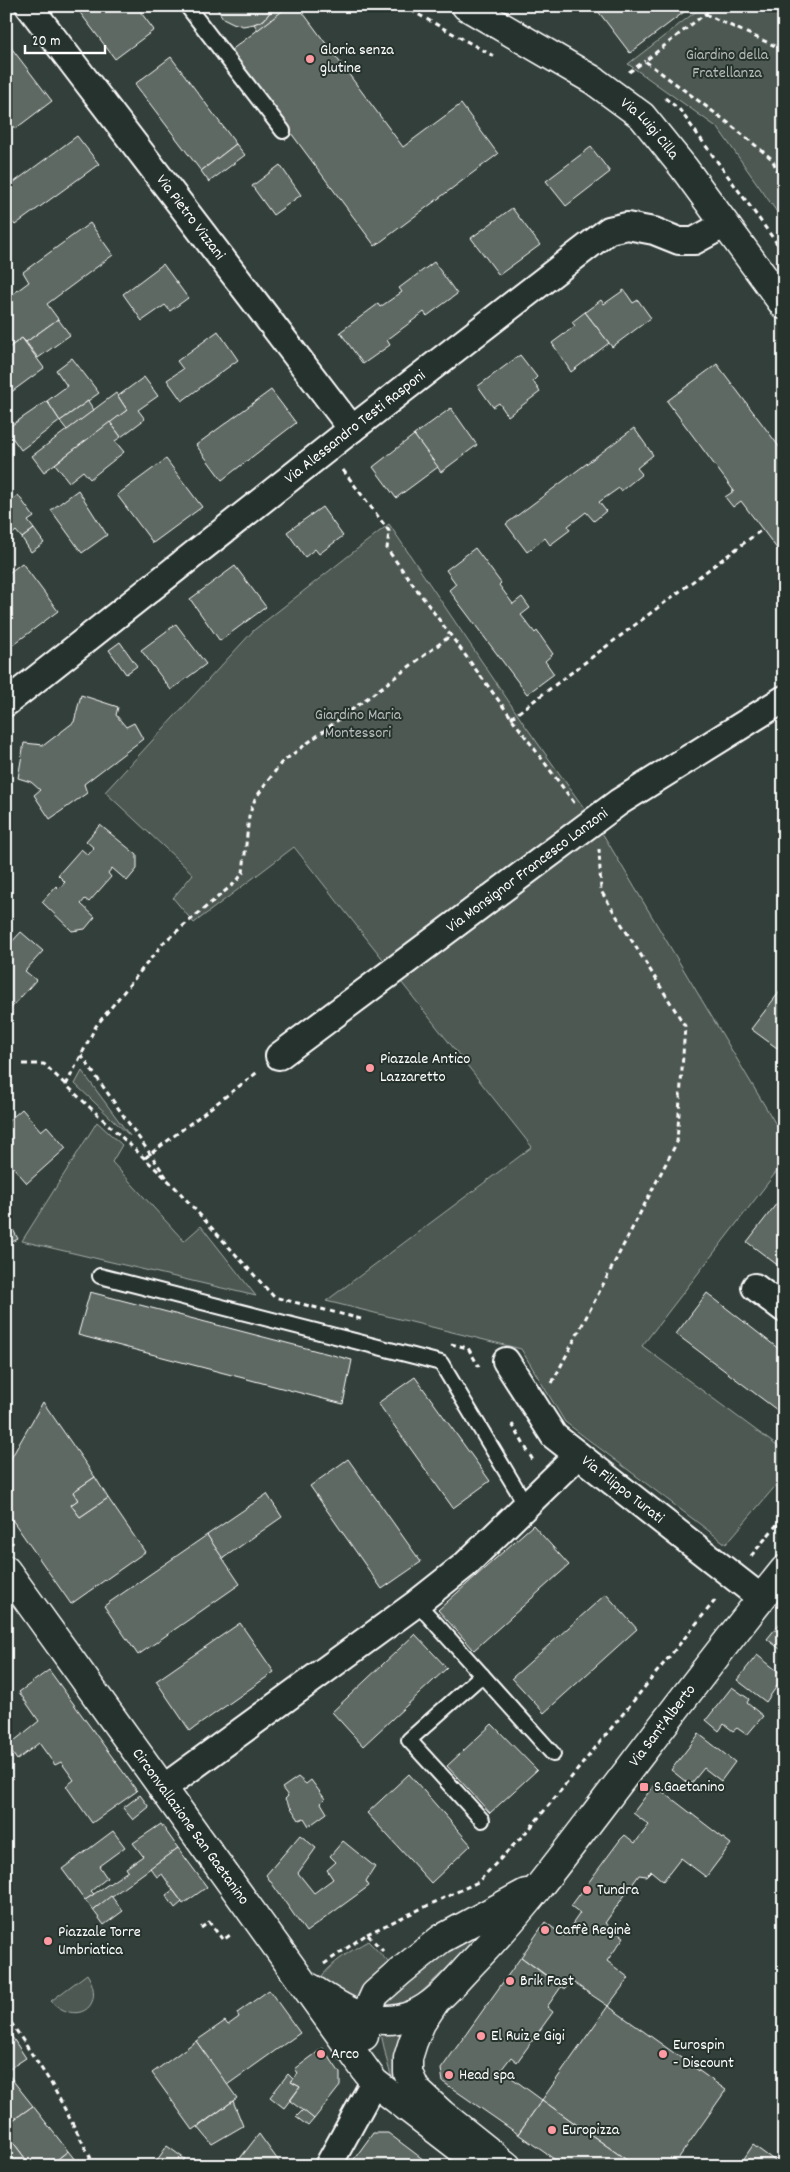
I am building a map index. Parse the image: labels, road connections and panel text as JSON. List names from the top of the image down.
{
  "streets": {
    "street": [
      "Via Luigi Cilla",
      "Via Pietro Vizzani",
      "Via Alessandro Testi Rasponi",
      "Via Monsignor Francesco Lanzoni",
      "Via Filippo Turati",
      "Via Sant'Alberto",
      "Circonvallazione San Gaetanino"
    ]
  },
  "crossings": [
    ["Via Luigi Cilla", "Via Alessandro Testi Rasponi"],
    ["Via Pietro Vizzani", "Via Alessandro Testi Rasponi"],
    ["Via Filippo Turati", "Via Sant'Alberto"],
    ["Via Sant'Alberto", "Circonvallazione San Gaetanino"]
  ],
  "parks": ["Giardino della Fratellanza", "Giardino Maria Montessori"],
  "places": {
    "other": [
      "Gloria senza glutine",
      "Piazzale Antico Lazzaretto",
      "Tundra",
      "Caffè Reginè",
      "Piazzale Torre Umbriatica",
      "Brik Fast",
      "El Ruiz e Gigi",
      "Arco",
      "Eurospin - Discount",
      "Head spa",
      "Europizza"
    ],
    "transit": ["S.Gaetanino"]
  },
  "scale_bar": "20 m"
}
